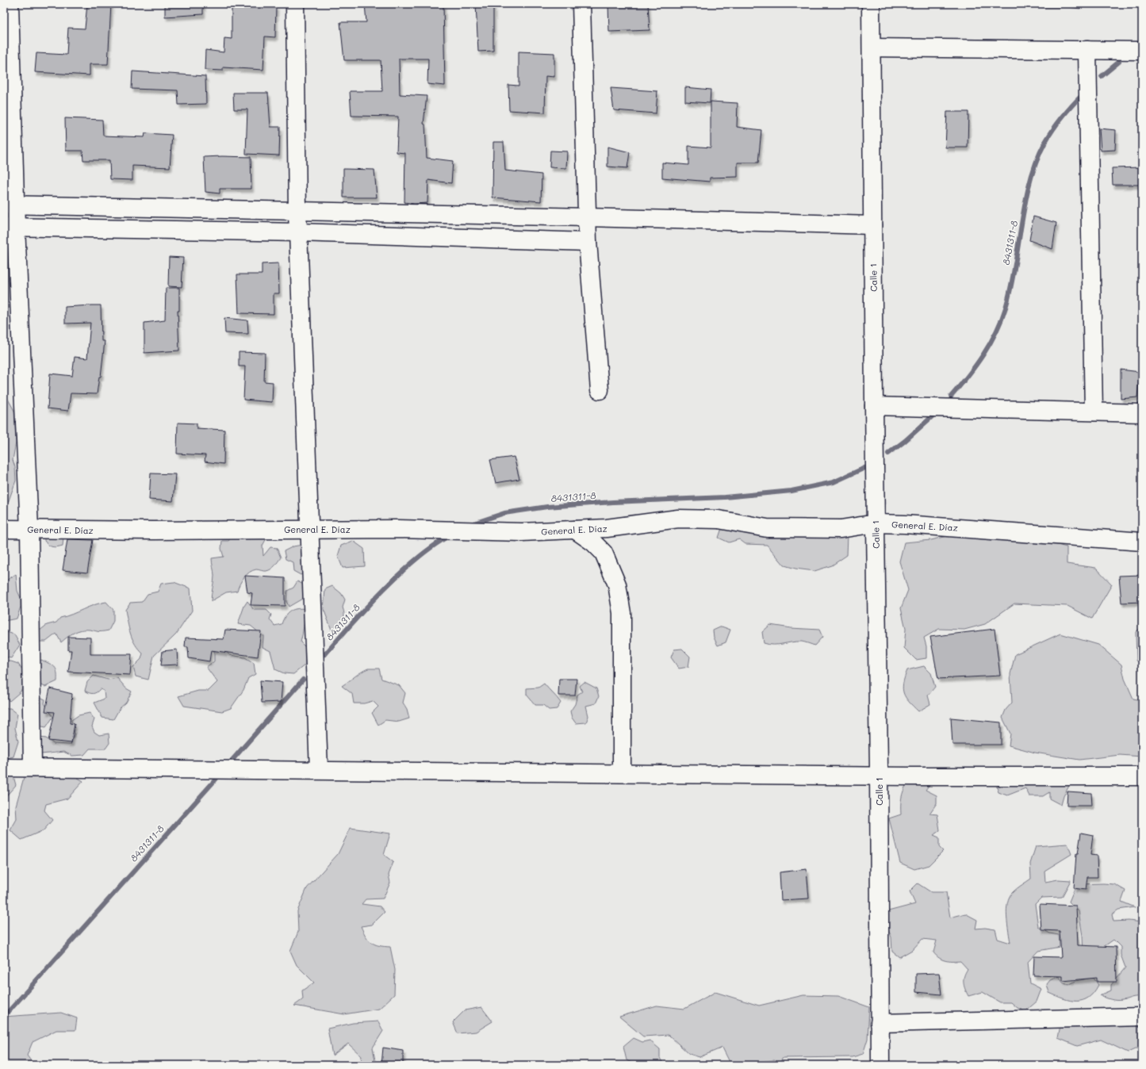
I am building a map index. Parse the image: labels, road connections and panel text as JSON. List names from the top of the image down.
{
  "streets": {
    "street": ["Calle 1", "General E. Díaz"]
  },
  "crossings": [
    ["Calle 1", "General E. Díaz"]
  ],
  "water": ["8431311-8"]
}
